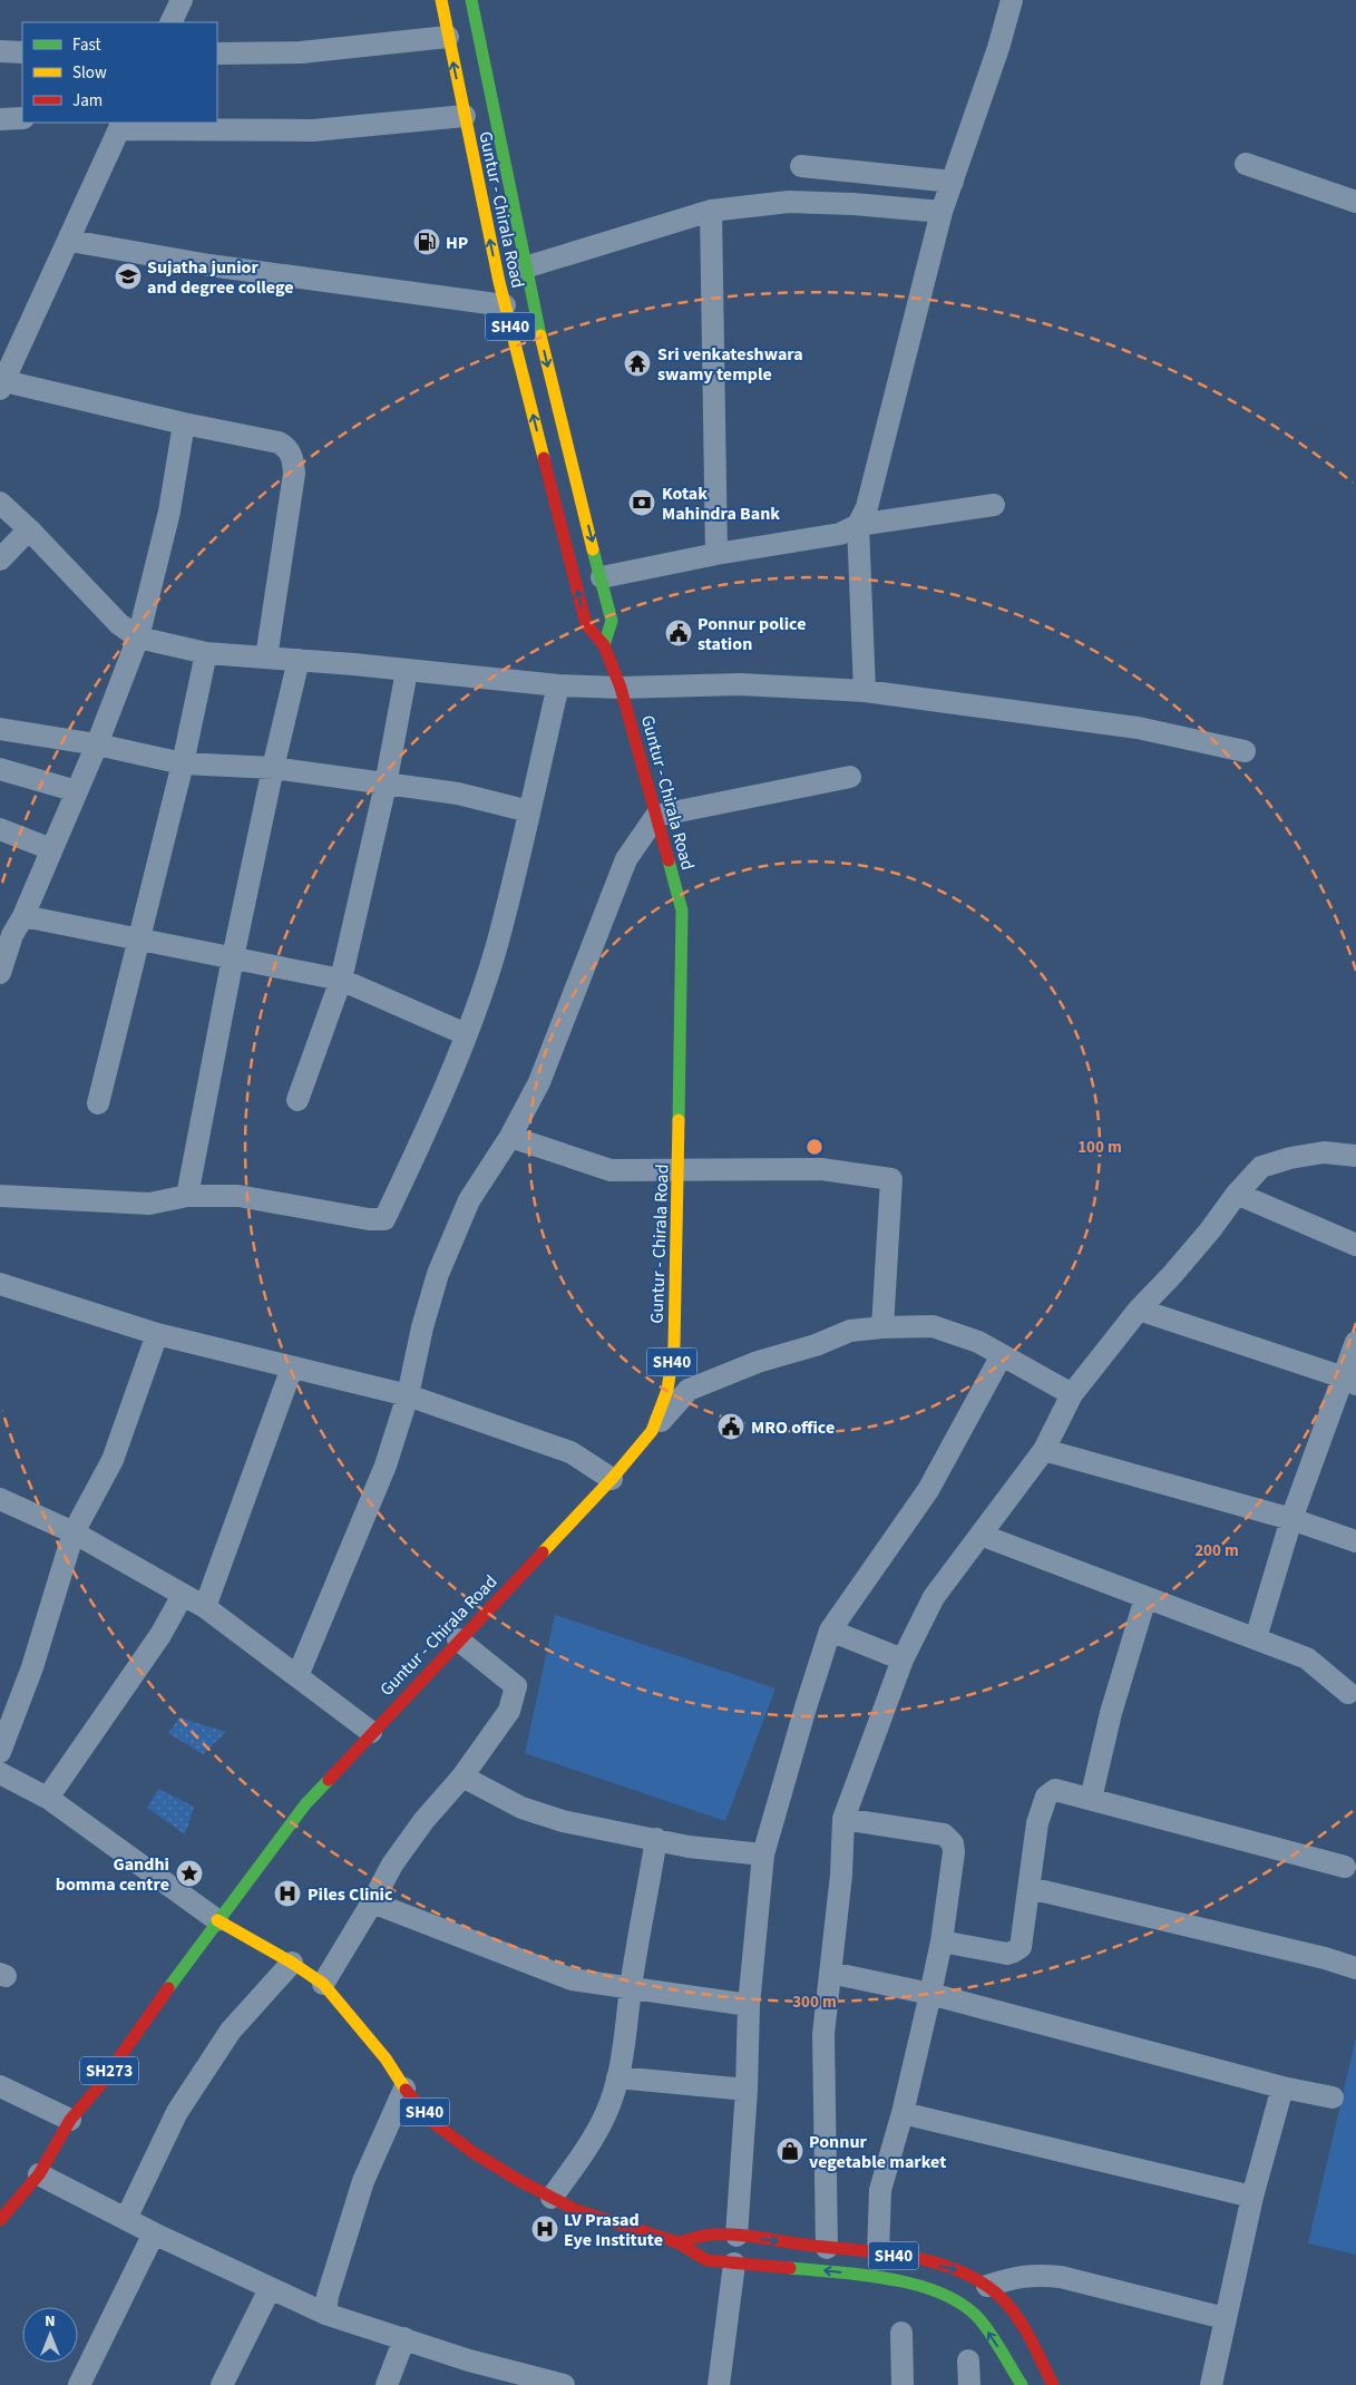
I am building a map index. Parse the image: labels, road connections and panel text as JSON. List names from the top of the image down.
{
  "streets": {
    "main road": ["Guntur - Chirala Road", "SH40", "SH273"]
  },
  "crossings": [
    ["Guntur - Chirala Road", "SH40"]
  ],
  "places": {
    "fuel station": ["HP"],
    "school or university": ["Sujatha junior and degree college"],
    "temple": ["Sri venkateshwara swamy temple"],
    "bank": ["Kotak Mahindra Bank"],
    "public building": ["Ponnur police station", "MRO office"],
    "place": ["Gandhi bomma centre"],
    "hospital": ["Piles Clinic", "LV Prasad Eye Institute"],
    "shop": ["Ponnur vegetable market"]
  },
  "legend": ["Fast", "Slow", "Jam"],
  "north": "top",
  "rings": ["100 m", "200 m", "300 m"]
}
